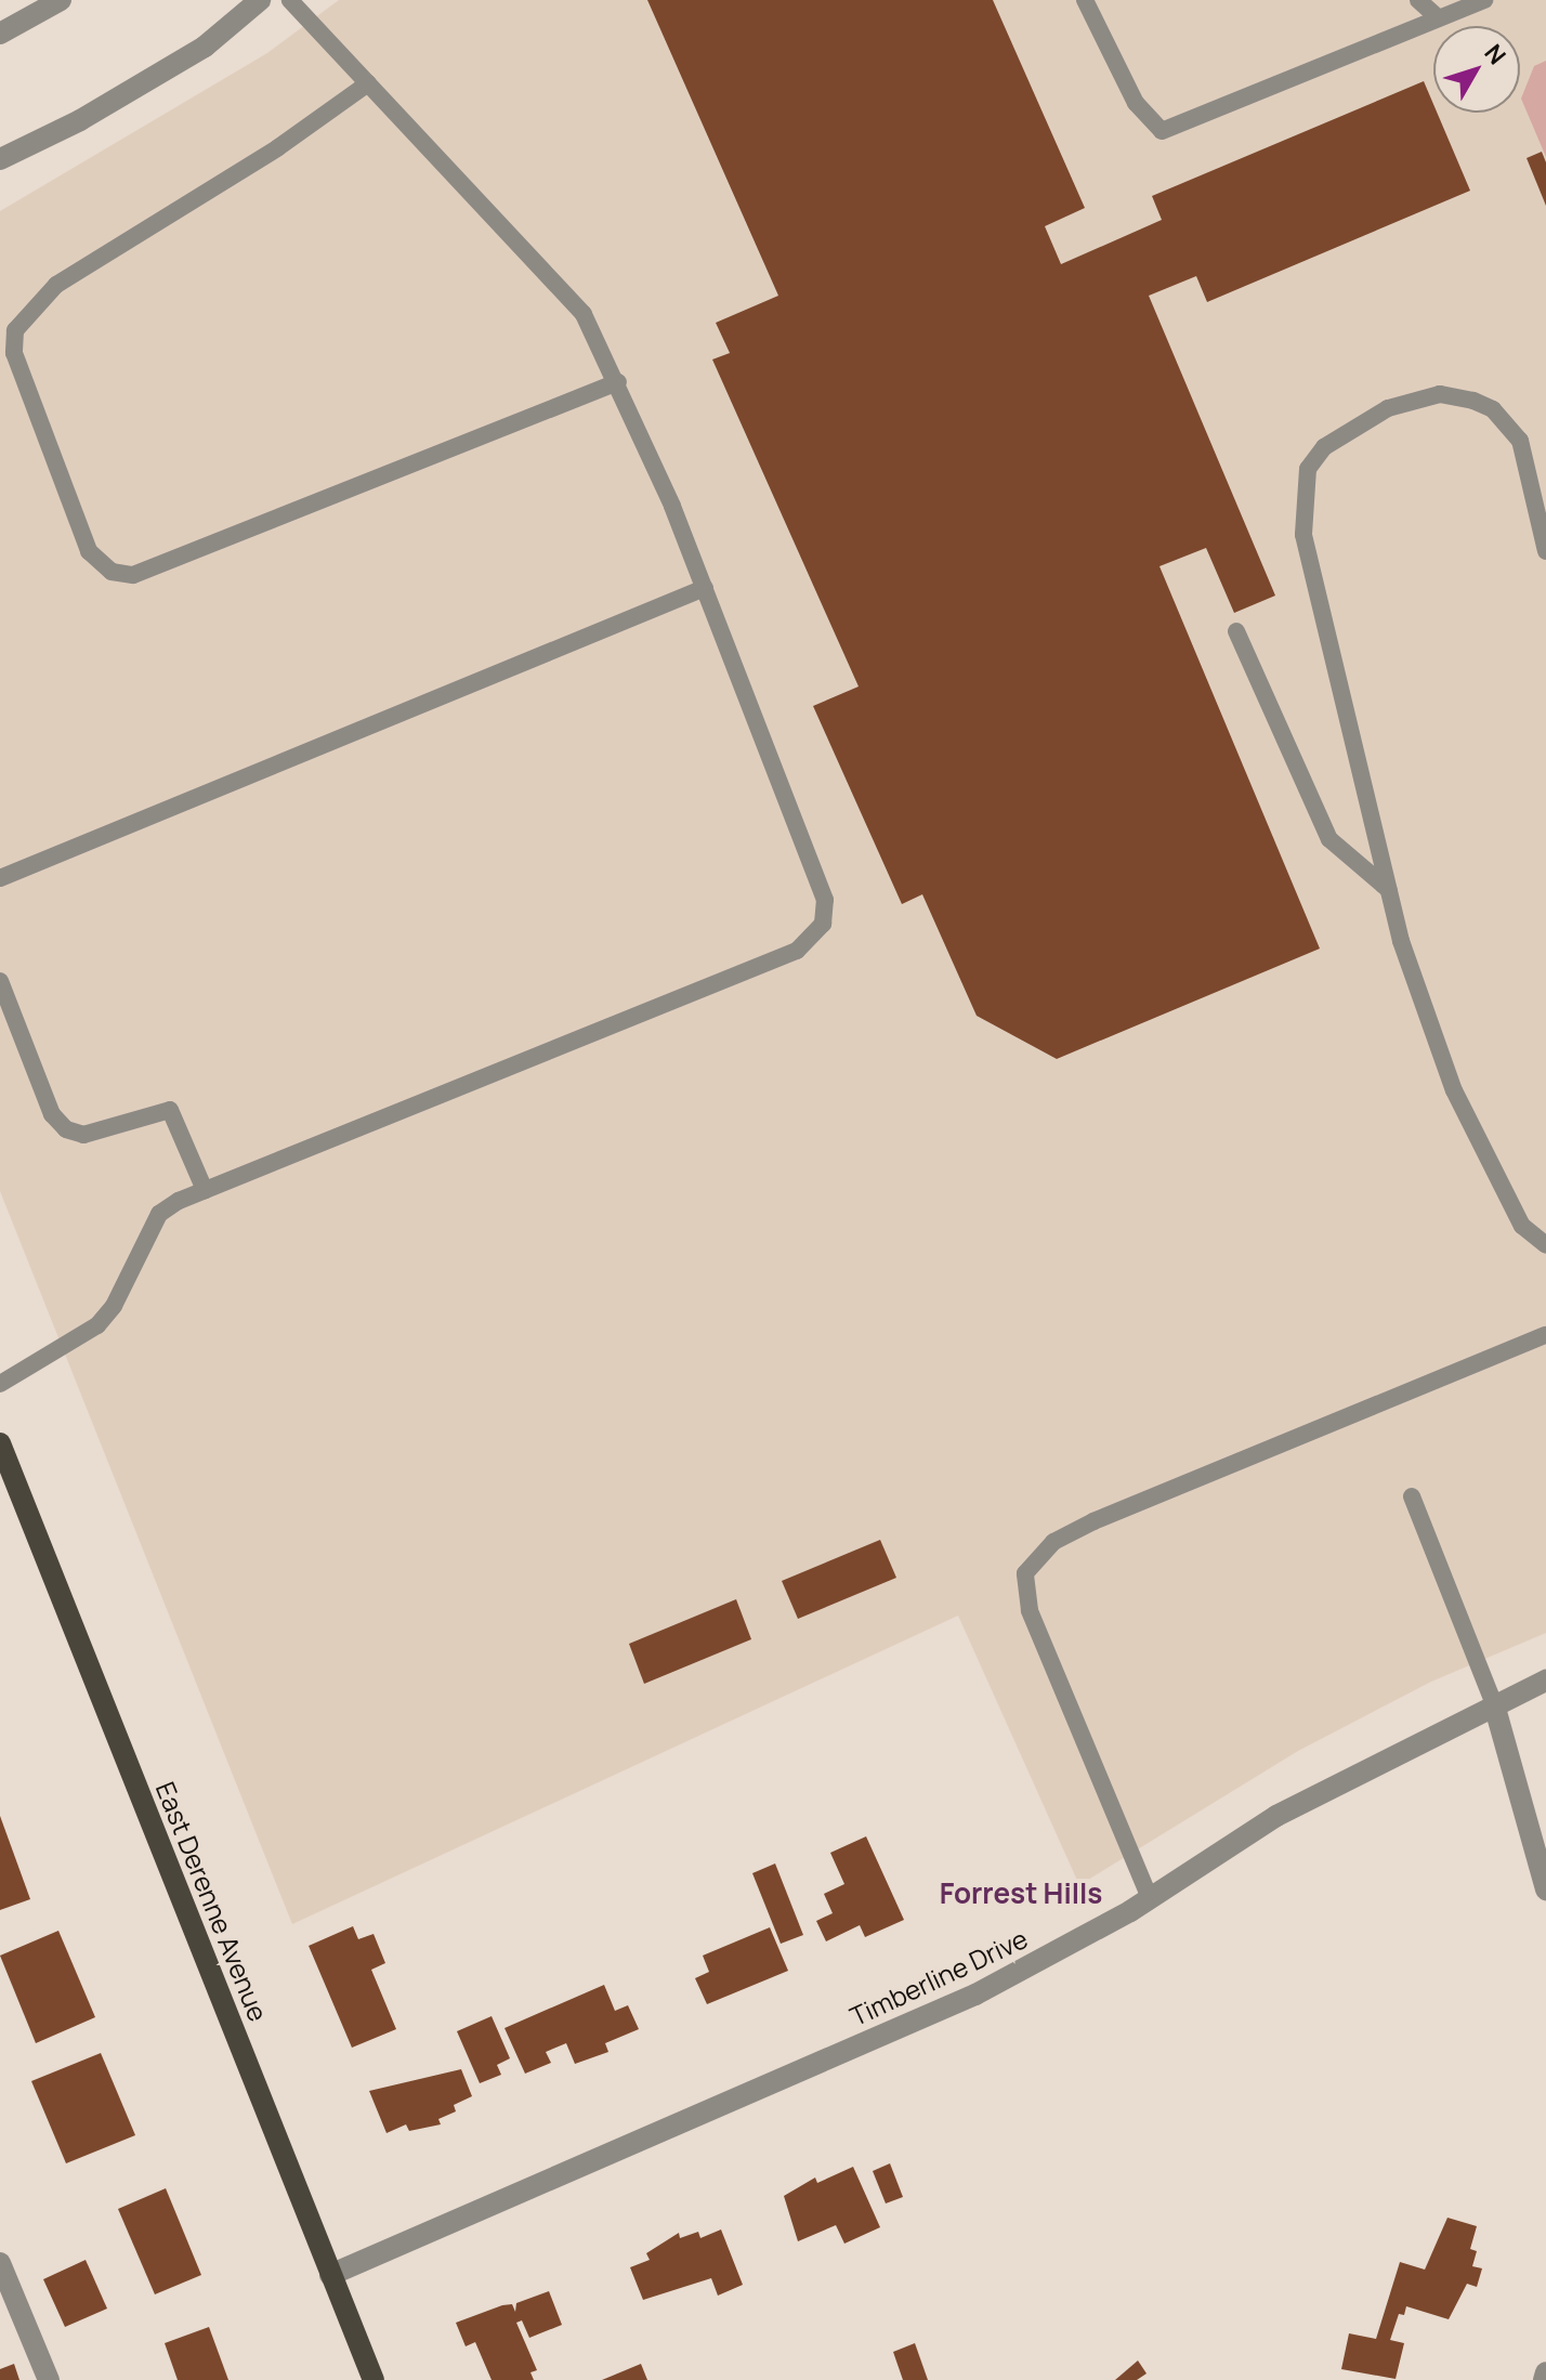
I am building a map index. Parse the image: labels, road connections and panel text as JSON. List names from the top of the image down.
{
  "streets": {
    "main road": ["East Derenne Avenue"],
    "street": ["Timberline Drive"]
  },
  "crossings": [
    ["East Derenne Avenue", "Timberline Drive"]
  ],
  "districts": ["Forrest Hills"],
  "north": "top right"
}
